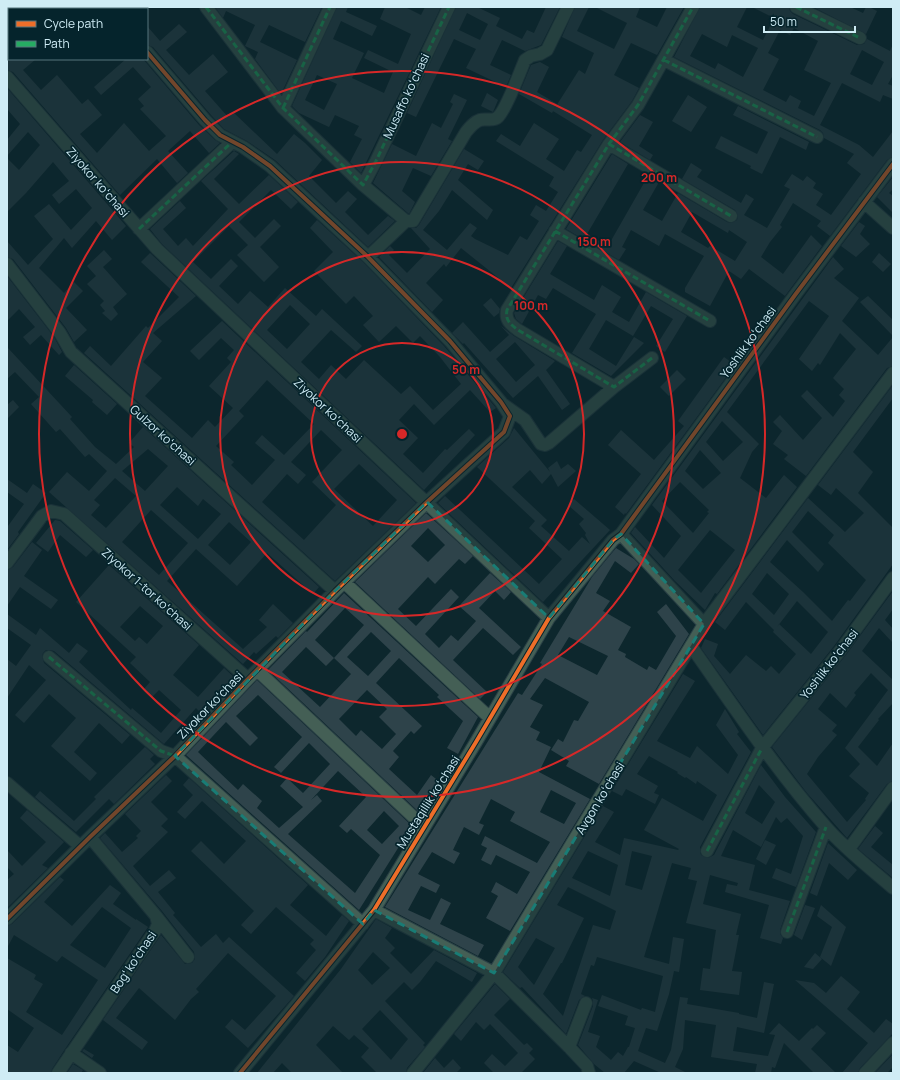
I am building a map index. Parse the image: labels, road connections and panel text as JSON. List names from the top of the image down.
{
  "streets": {
    "street": [
      "Musaffo koʻchasi",
      "Ziyokor koʻchasi",
      "Yoshlik koʻchasi",
      "Gulzor koʻchasi",
      "Ziyokor 1-tor koʻchasi",
      "Avgon koʻchasi",
      "Mustaqillik koʻchasi",
      "Bogʻ koʻchasi"
    ]
  },
  "crossings": [
    ["Ziyokor koʻchasi", "Gulzor koʻchasi"],
    ["Ziyokor koʻchasi", "Ziyokor 1-tor koʻchasi"],
    ["Ziyokor koʻchasi", "Bogʻ koʻchasi"],
    ["Yoshlik koʻchasi", "Mustaqillik koʻchasi"]
  ],
  "legend": ["Cycle path", "Path"],
  "scale_bar": "50 m",
  "rings": [
    "200 m",
    "150 m",
    "100 m",
    "50 m"
  ]
}
